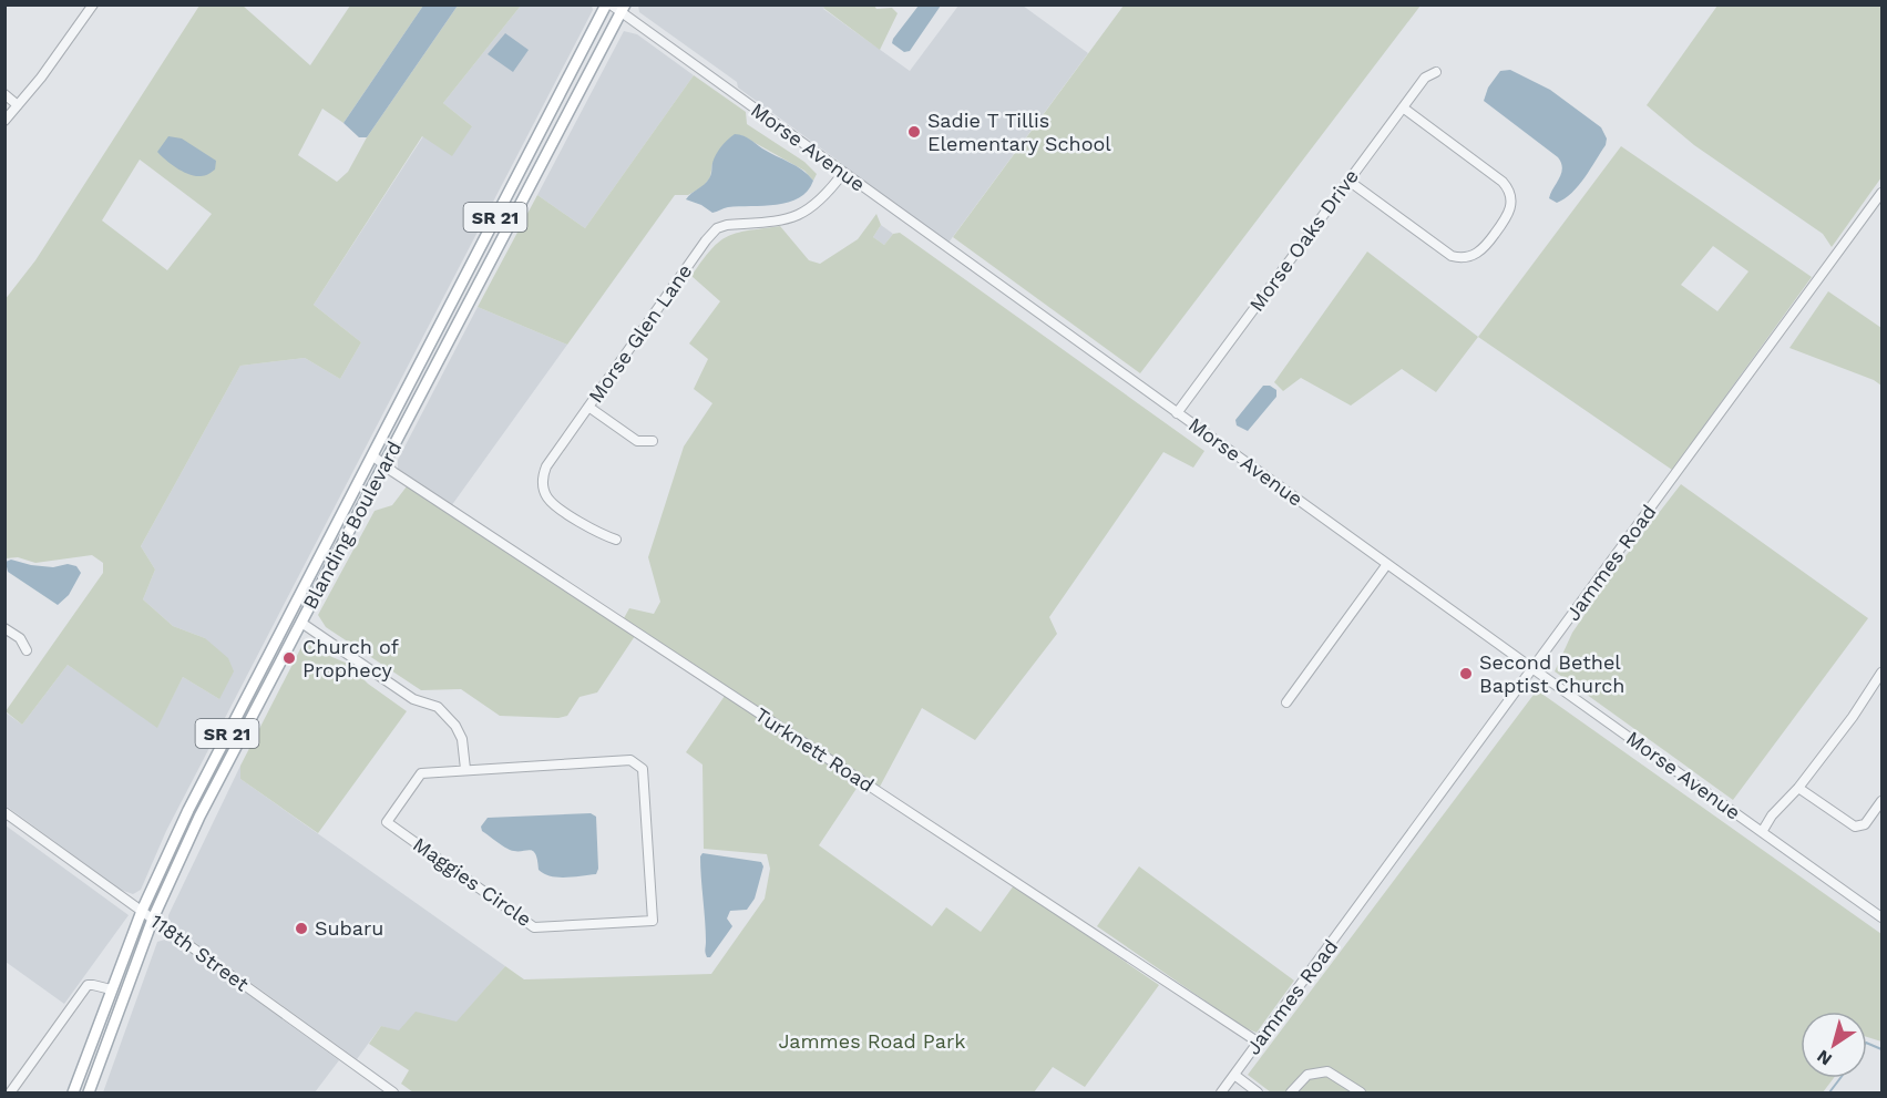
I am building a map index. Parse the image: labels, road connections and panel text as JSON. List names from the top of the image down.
{
  "streets": {
    "main road": ["SR 21", "Blanding Boulevard"],
    "street": [
      "Morse Avenue",
      "Morse Oaks Drive",
      "Morse Glen Lane",
      "Jammes Road",
      "Turknett Road",
      "Maggies Circle",
      "118th Street"
    ]
  },
  "crossings": [
    ["Morse Avenue", "Morse Oaks Drive"],
    ["Morse Avenue", "Morse Glen Lane"],
    ["Morse Avenue", "Blanding Boulevard"],
    ["Morse Avenue", "Jammes Road"],
    ["Blanding Boulevard", "Turknett Road"],
    ["Blanding Boulevard", "118th Street"],
    ["Jammes Road", "Turknett Road"]
  ],
  "parks": ["Jammes Road Park"],
  "places": [
    "Sadie T Tillis Elementary School",
    "Church of Prophecy",
    "Second Bethel Baptist Church",
    "Subaru"
  ],
  "north": "bottom left"
}
